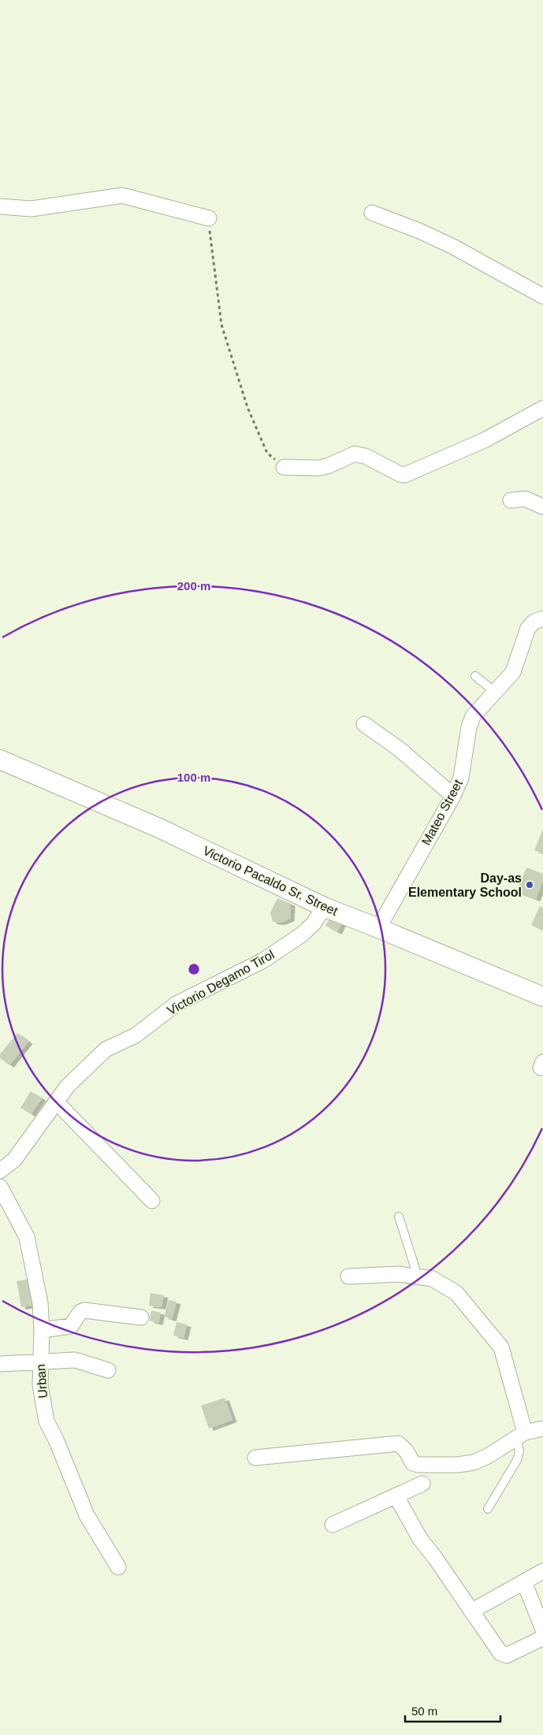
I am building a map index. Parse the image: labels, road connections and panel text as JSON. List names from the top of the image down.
{
  "streets": {
    "street": [
      "Mateo Street",
      "Victorio Pacaldo Sr. Street",
      "Victorio Degamo Tirol",
      "Urban"
    ]
  },
  "crossings": [
    ["Mateo Street", "Victorio Pacaldo Sr. Street"],
    ["Victorio Pacaldo Sr. Street", "Victorio Degamo Tirol"]
  ],
  "places": ["Day-as Elementary School"],
  "scale_bar": "50 m",
  "rings": ["200 m", "100 m"]
}
